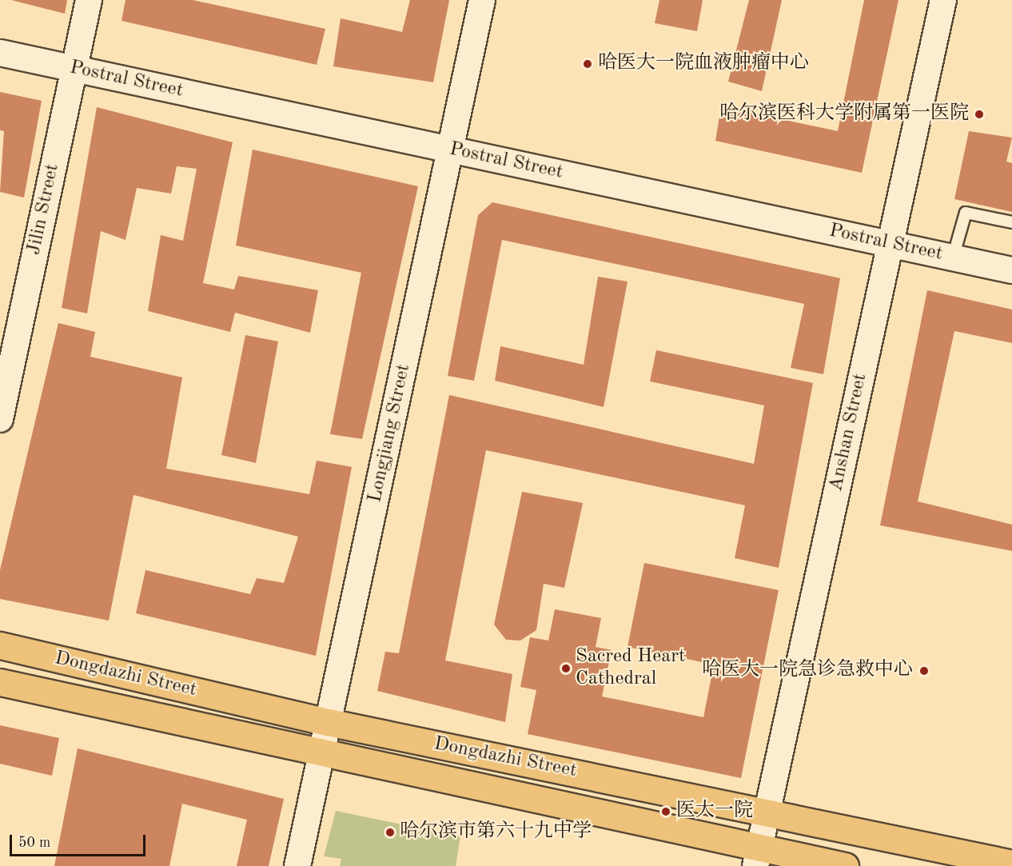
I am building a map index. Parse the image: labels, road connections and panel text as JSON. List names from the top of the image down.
{
  "streets": {
    "main road": ["Dongdazhi Street"],
    "street": [
      "Postral Street",
      "Jilin Street",
      "Anshan Street",
      "Longjiang Street"
    ]
  },
  "crossings": [
    ["Postral Street", "Jilin Street"],
    ["Postral Street", "Anshan Street"],
    ["Postral Street", "Longjiang Street"],
    ["Anshan Street", "Dongdazhi Street"],
    ["Longjiang Street", "Dongdazhi Street"]
  ],
  "places": [
    "哈医大一院血液肿瘤中心",
    "哈尔滨医科大学附属第一医院",
    "Sacred Heart Cathedral",
    "哈医大一院急诊急救中心",
    "医大一院",
    "哈尔滨市第六十九中学"
  ],
  "scale_bar": "50 m"
}
